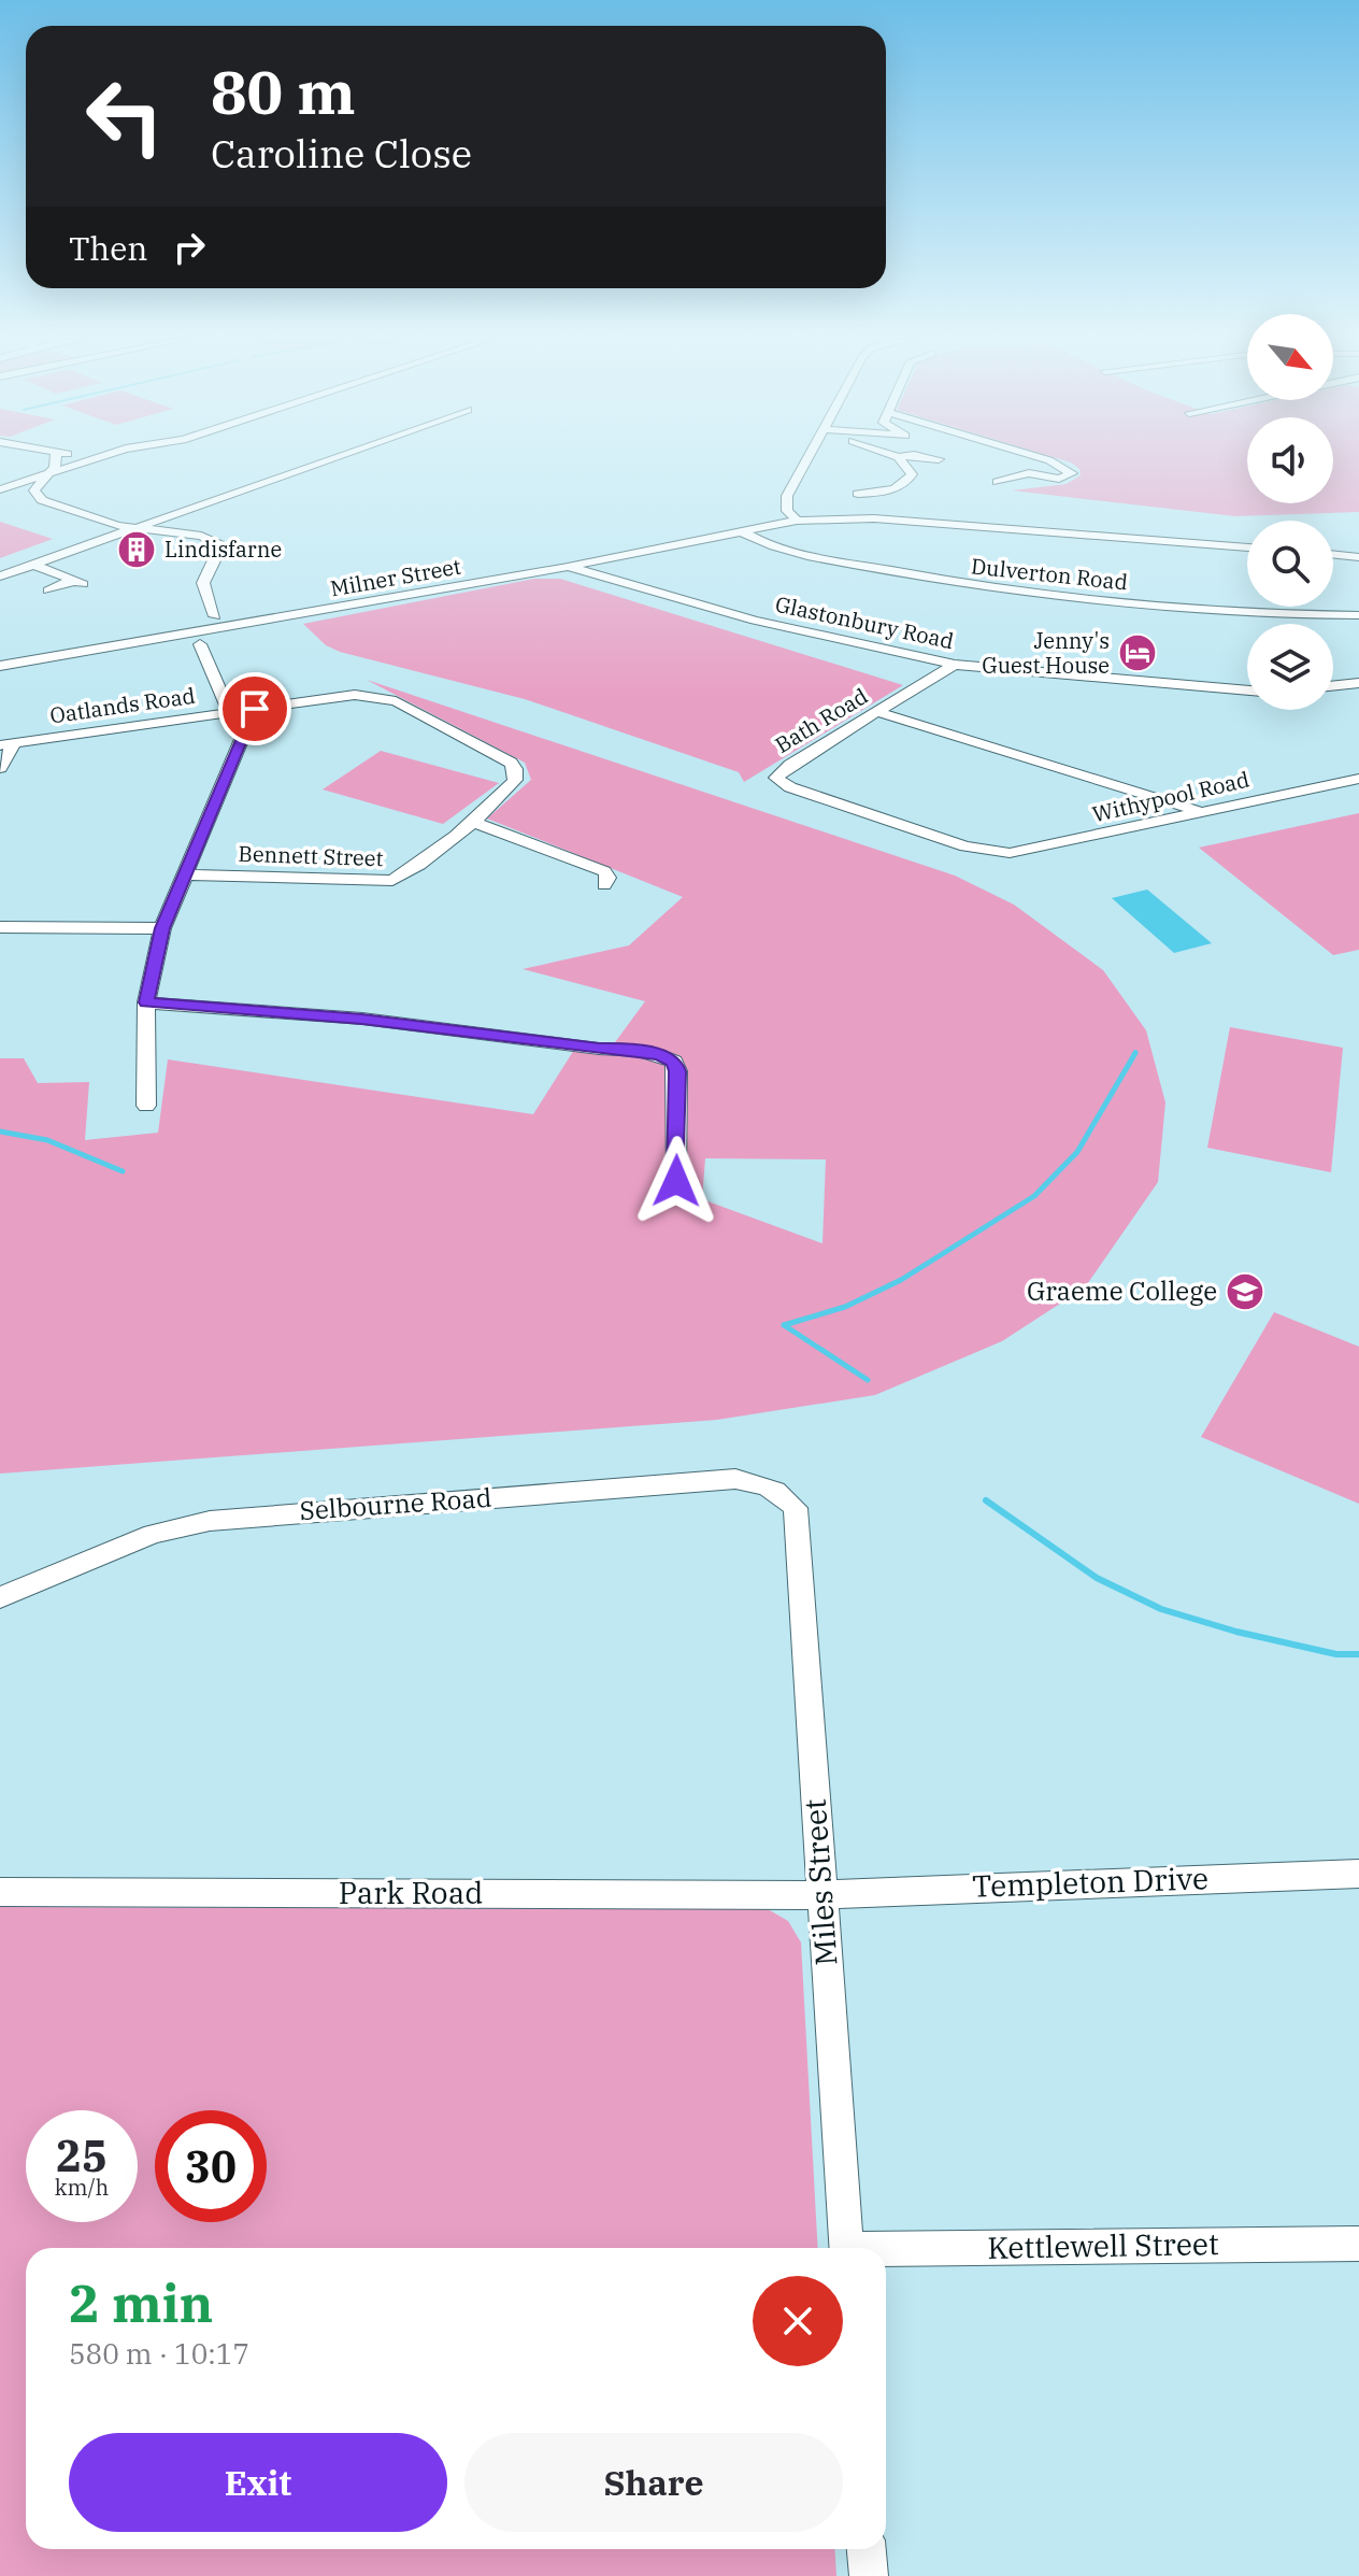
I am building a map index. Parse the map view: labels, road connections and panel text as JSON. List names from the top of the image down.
{
  "streets": {
    "street": [
      "Dulverton Road",
      "Milner Street",
      "Glastonbury Road",
      "Oatlands Road",
      "Bath Road",
      "Withypool Road",
      "Bennett Street",
      "Selbourne Road",
      "Miles Street",
      "Templeton Drive",
      "Park Road",
      "Kettlewell Street"
    ]
  },
  "crossings": [
    ["Dulverton Road", "Milner Street"],
    ["Milner Street", "Glastonbury Road"],
    ["Glastonbury Road", "Bath Road"],
    ["Oatlands Road", "Bennett Street"],
    ["Bath Road", "Withypool Road"],
    ["Selbourne Road", "Miles Street"],
    ["Miles Street", "Templeton Drive"],
    ["Miles Street", "Park Road"],
    ["Templeton Drive", "Park Road"]
  ],
  "places": {
    "building": ["Lindisfarne"],
    "hotel": ["Jenny's Guest House"],
    "school or university": ["Graeme College"]
  },
  "north": "bottom right",
  "page": {
    "turn": ["80 m", "Caroline Close"],
    "then": "Then",
    "speed": "25 km/h",
    "limit": "30",
    "heading": ["2 min", "580 m · 10:17"],
    "buttons": ["Exit", "Share"]
  }
}
